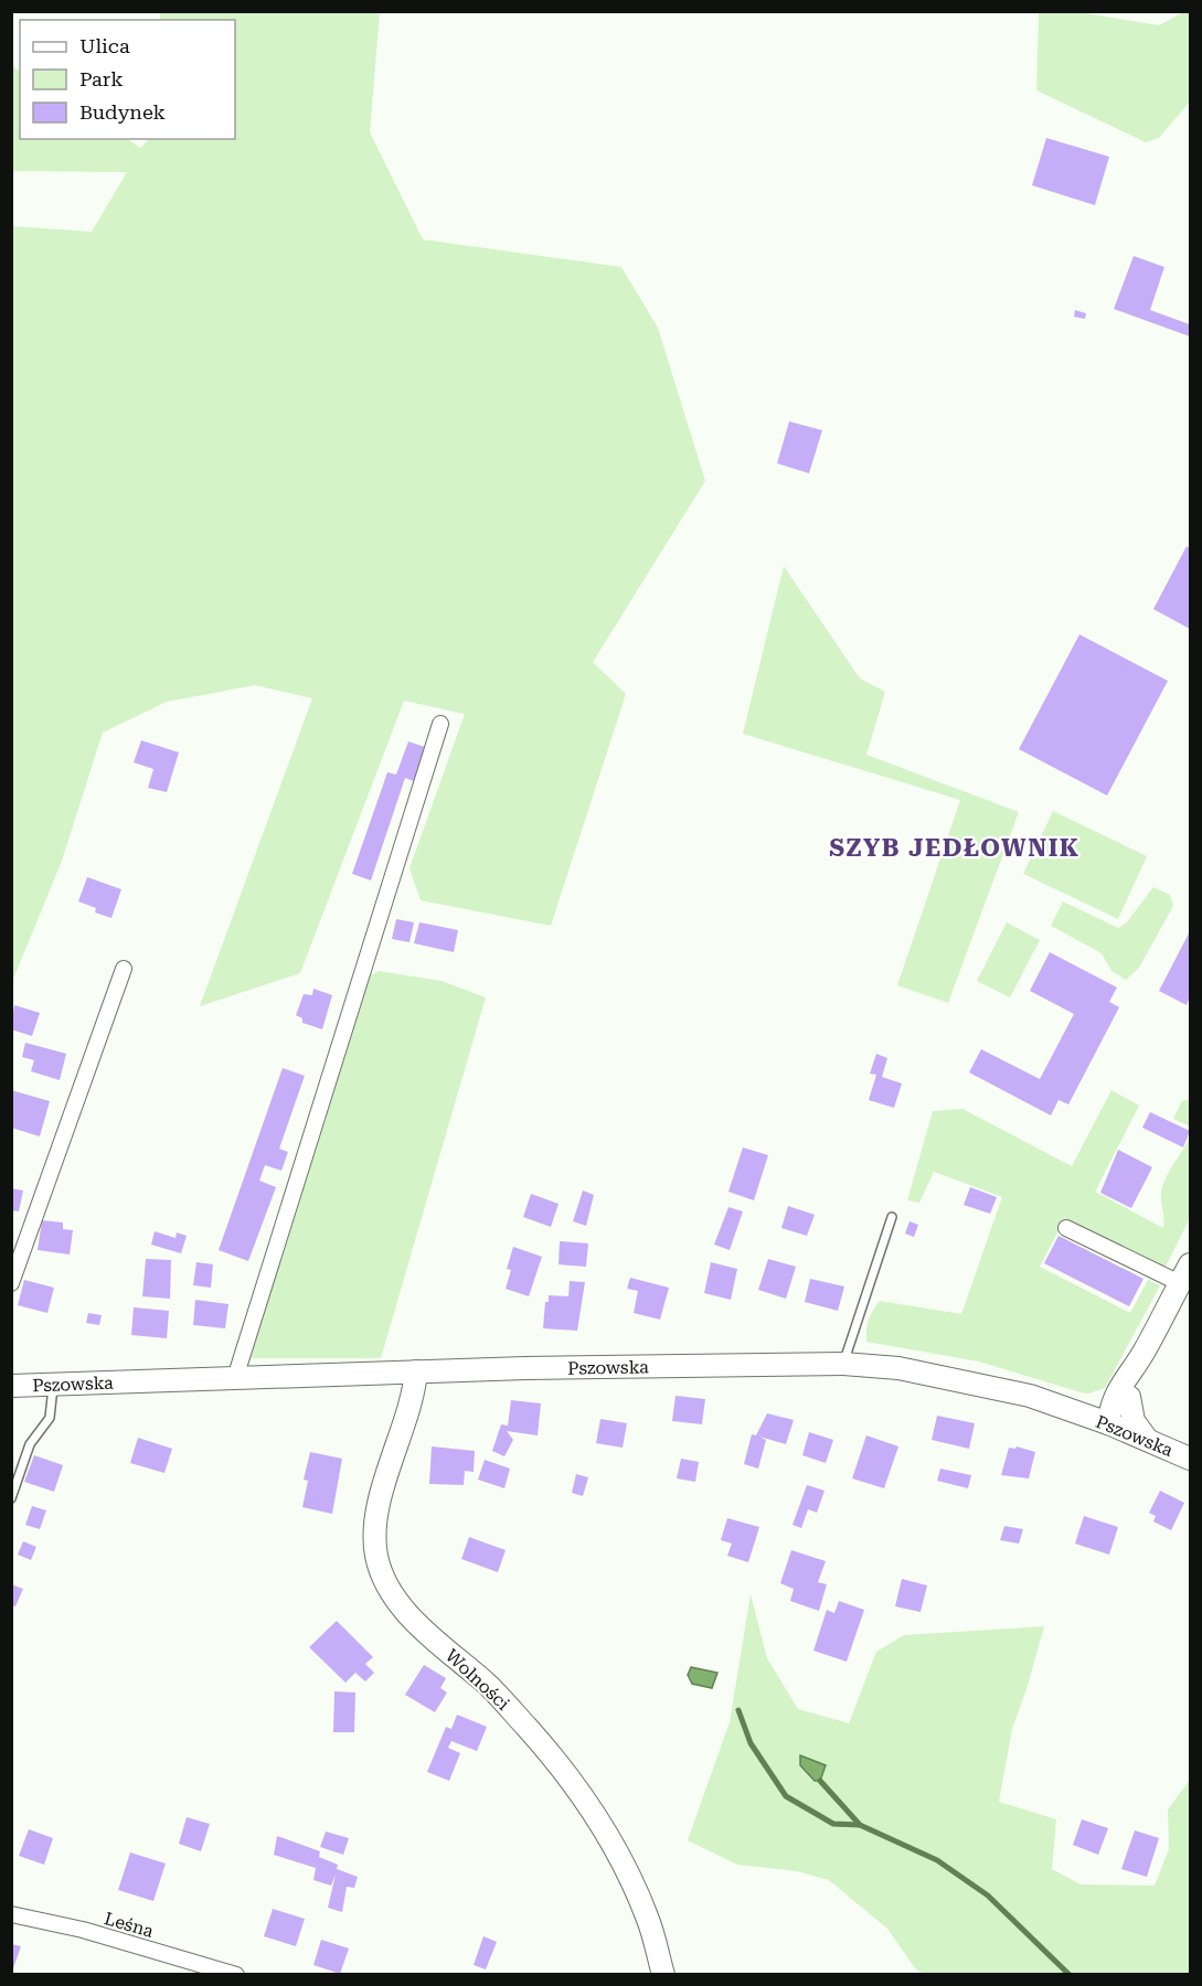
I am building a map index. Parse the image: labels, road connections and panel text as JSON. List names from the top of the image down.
{
  "streets": {
    "main road": ["Pszowska", "Wolności"],
    "street": ["Leśna"]
  },
  "crossings": [
    ["Pszowska", "Wolności"]
  ],
  "districts": ["SZYB JEDŁOWNIK"],
  "legend": ["Ulica", "Park", "Budynek"]
}
